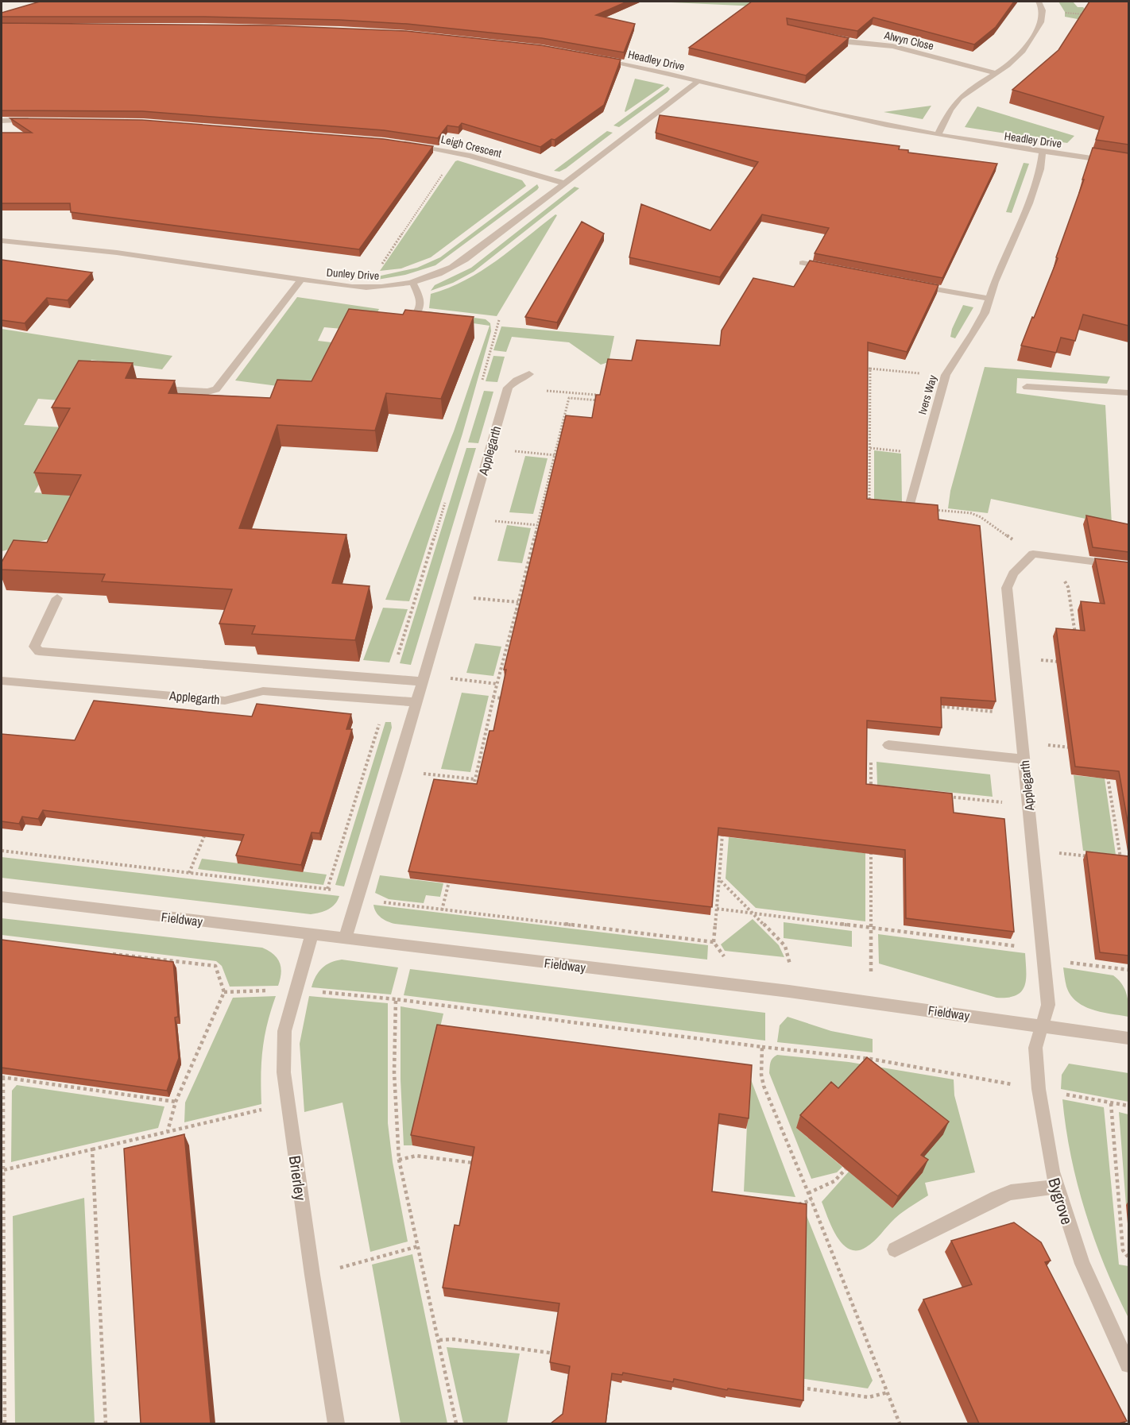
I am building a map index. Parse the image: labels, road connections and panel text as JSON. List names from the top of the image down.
{
  "streets": {
    "street": [
      "Alwyn Close",
      "Headley Drive",
      "Leigh Crescent",
      "Dunley Drive",
      "Ivers Way",
      "Applegarth",
      "Fieldway",
      "Brierley",
      "Bygrove"
    ]
  },
  "crossings": [
    ["Headley Drive", "Dunley Drive"],
    ["Headley Drive", "Ivers Way"],
    ["Leigh Crescent", "Dunley Drive"],
    ["Applegarth", "Fieldway"],
    ["Applegarth", "Bygrove"],
    ["Fieldway", "Brierley"],
    ["Fieldway", "Bygrove"]
  ]
}
